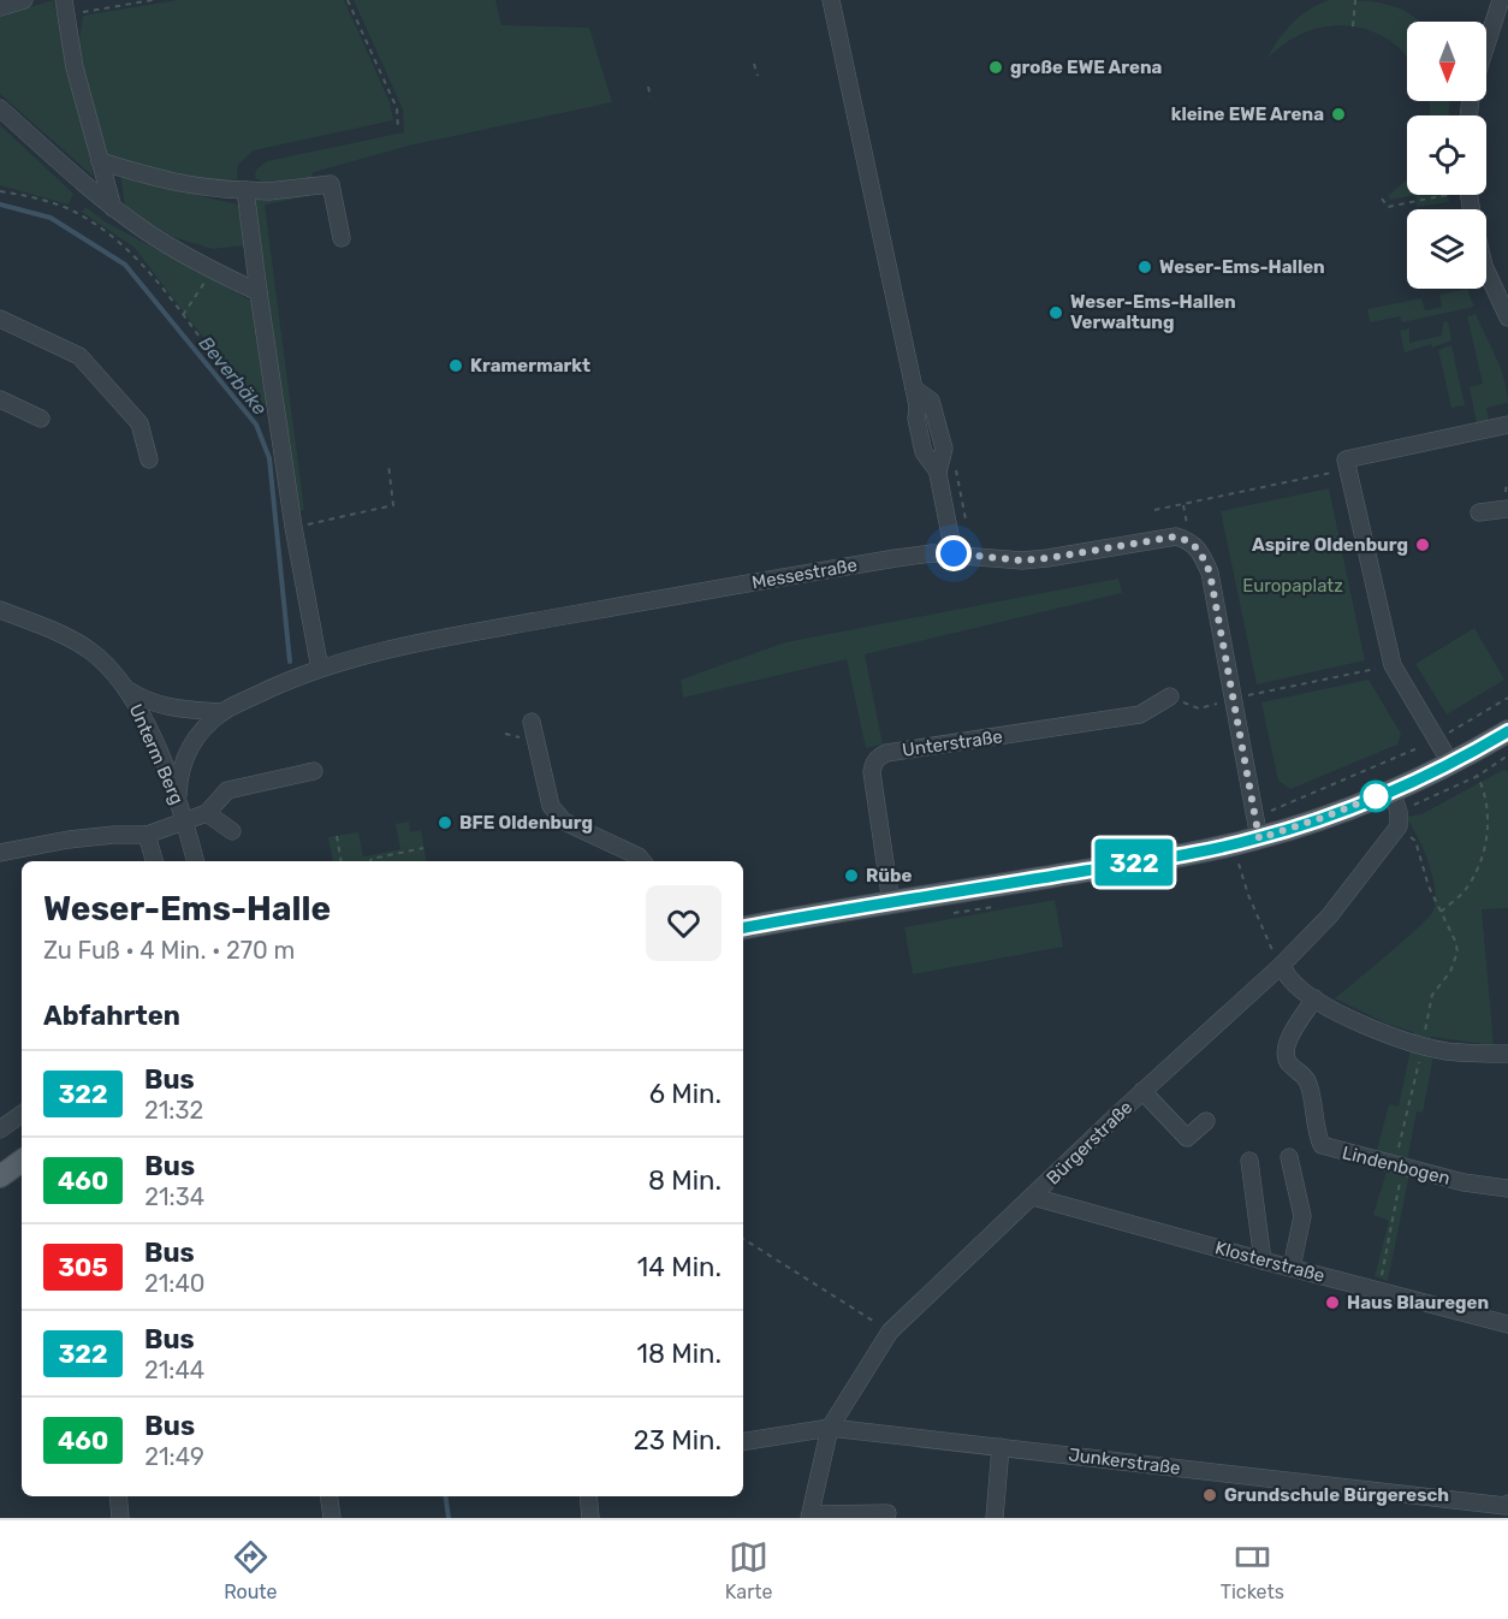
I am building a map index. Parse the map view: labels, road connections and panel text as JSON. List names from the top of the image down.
{
  "streets": {
    "street": [
      "Messestraße",
      "Unterstraße",
      "Unterm Berg",
      "Bürgerstraße",
      "Lindenbogen",
      "Klosterstraße",
      "Junkerstraße"
    ]
  },
  "crossings": [
    ["Messestraße", "Unterm Berg"],
    ["Bürgerstraße", "Klosterstraße"],
    ["Bürgerstraße", "Junkerstraße"]
  ],
  "water": ["Beverbäke"],
  "parks": ["Europaplatz"],
  "places": [
    "große EWE Arena",
    "kleine EWE Arena",
    "Weser-Ems-Hallen",
    "Weser-Ems-Hallen Verwaltung",
    "Kramermarkt",
    "Aspire Oldenburg",
    "BFE Oldenburg",
    "Rübe",
    "Haus Blauregen",
    "Grundschule Bürgeresch"
  ],
  "lines": ["bus line 322"],
  "north": "bottom",
  "page": {
    "on_map": "322",
    "heading": [
      ["Weser-Ems-Halle", "Zu Fuß · 4 Min. · 270 m"],
      "Abfahrten"
    ],
    "list": [
      {
        "mark": "322",
        "name": "Bus",
        "note": "21:32",
        "value": "6 Min."
      },
      {
        "mark": "460",
        "name": "Bus",
        "note": "21:34",
        "value": "8 Min."
      },
      {
        "mark": "305",
        "name": "Bus",
        "note": "21:40",
        "value": "14 Min."
      },
      {
        "mark": "322",
        "name": "Bus",
        "note": "21:44",
        "value": "18 Min."
      },
      {
        "mark": "460",
        "name": "Bus",
        "note": "21:49",
        "value": "23 Min."
      }
    ],
    "tabs": ["Route", "Karte", "Tickets"]
  }
}
